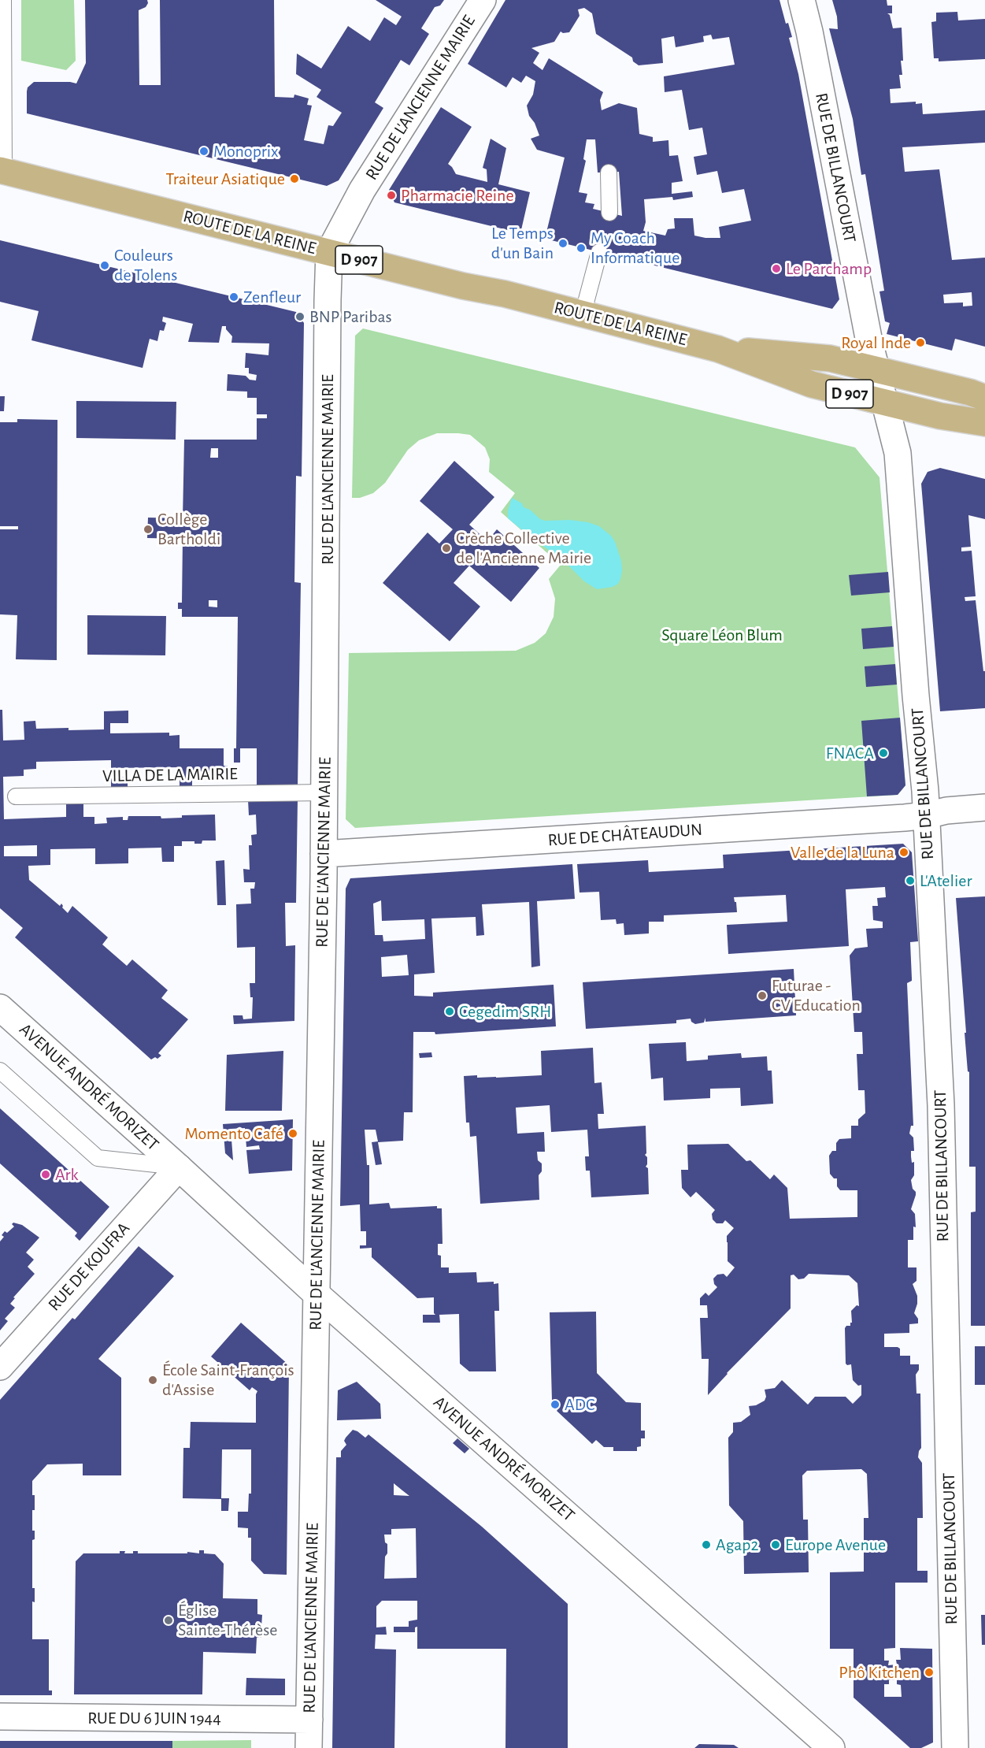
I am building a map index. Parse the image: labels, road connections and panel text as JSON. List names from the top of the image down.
{
  "streets": {
    "main road": ["ROUTE DE LA REINE", "D 907"],
    "street": [
      "RUE DE L'ANCIENNE MAIRIE",
      "RUE DE BILLANCOURT",
      "RUE DE CHÂTEAUDUN",
      "AVENUE ANDRÉ MORIZET",
      "RUE DE KOUFRA",
      "RUE DU 6 JUIN 1944"
    ],
    "lane": ["VILLA DE LA MAIRIE"]
  },
  "crossings": [
    ["RUE DE L'ANCIENNE MAIRIE", "ROUTE DE LA REINE"],
    ["RUE DE L'ANCIENNE MAIRIE", "VILLA DE LA MAIRIE"],
    ["RUE DE L'ANCIENNE MAIRIE", "RUE DE CHÂTEAUDUN"],
    ["RUE DE L'ANCIENNE MAIRIE", "AVENUE ANDRÉ MORIZET"],
    ["RUE DE L'ANCIENNE MAIRIE", "RUE DU 6 JUIN 1944"],
    ["RUE DE BILLANCOURT", "ROUTE DE LA REINE"],
    ["RUE DE BILLANCOURT", "RUE DE CHÂTEAUDUN"],
    ["AVENUE ANDRÉ MORIZET", "RUE DE KOUFRA"]
  ],
  "parks": ["Square Léon Blum"],
  "places": [
    "Monoprix",
    "Traiteur Asiatique",
    "Pharmacie Reine",
    "Le Temps d'un Bain",
    "My Coach Informatique",
    "Couleurs de Tolens",
    "Le Parchamp",
    "Zenfleur",
    "BNP Paribas",
    "Royal Inde",
    "Collège Bartholdi",
    "Crèche Collective de l'Ancienne Mairie",
    "FNACA",
    "Valle de la Luna",
    "L'Atelier",
    "Futurae - CV Education",
    "Cegedim SRH",
    "Momento Café",
    "Ark",
    "École Saint-François d'Assise",
    "ADC",
    "Agap2",
    "Europe Avenue",
    "Église Sainte-Thérèse",
    "Phô Kitchen"
  ]
}
